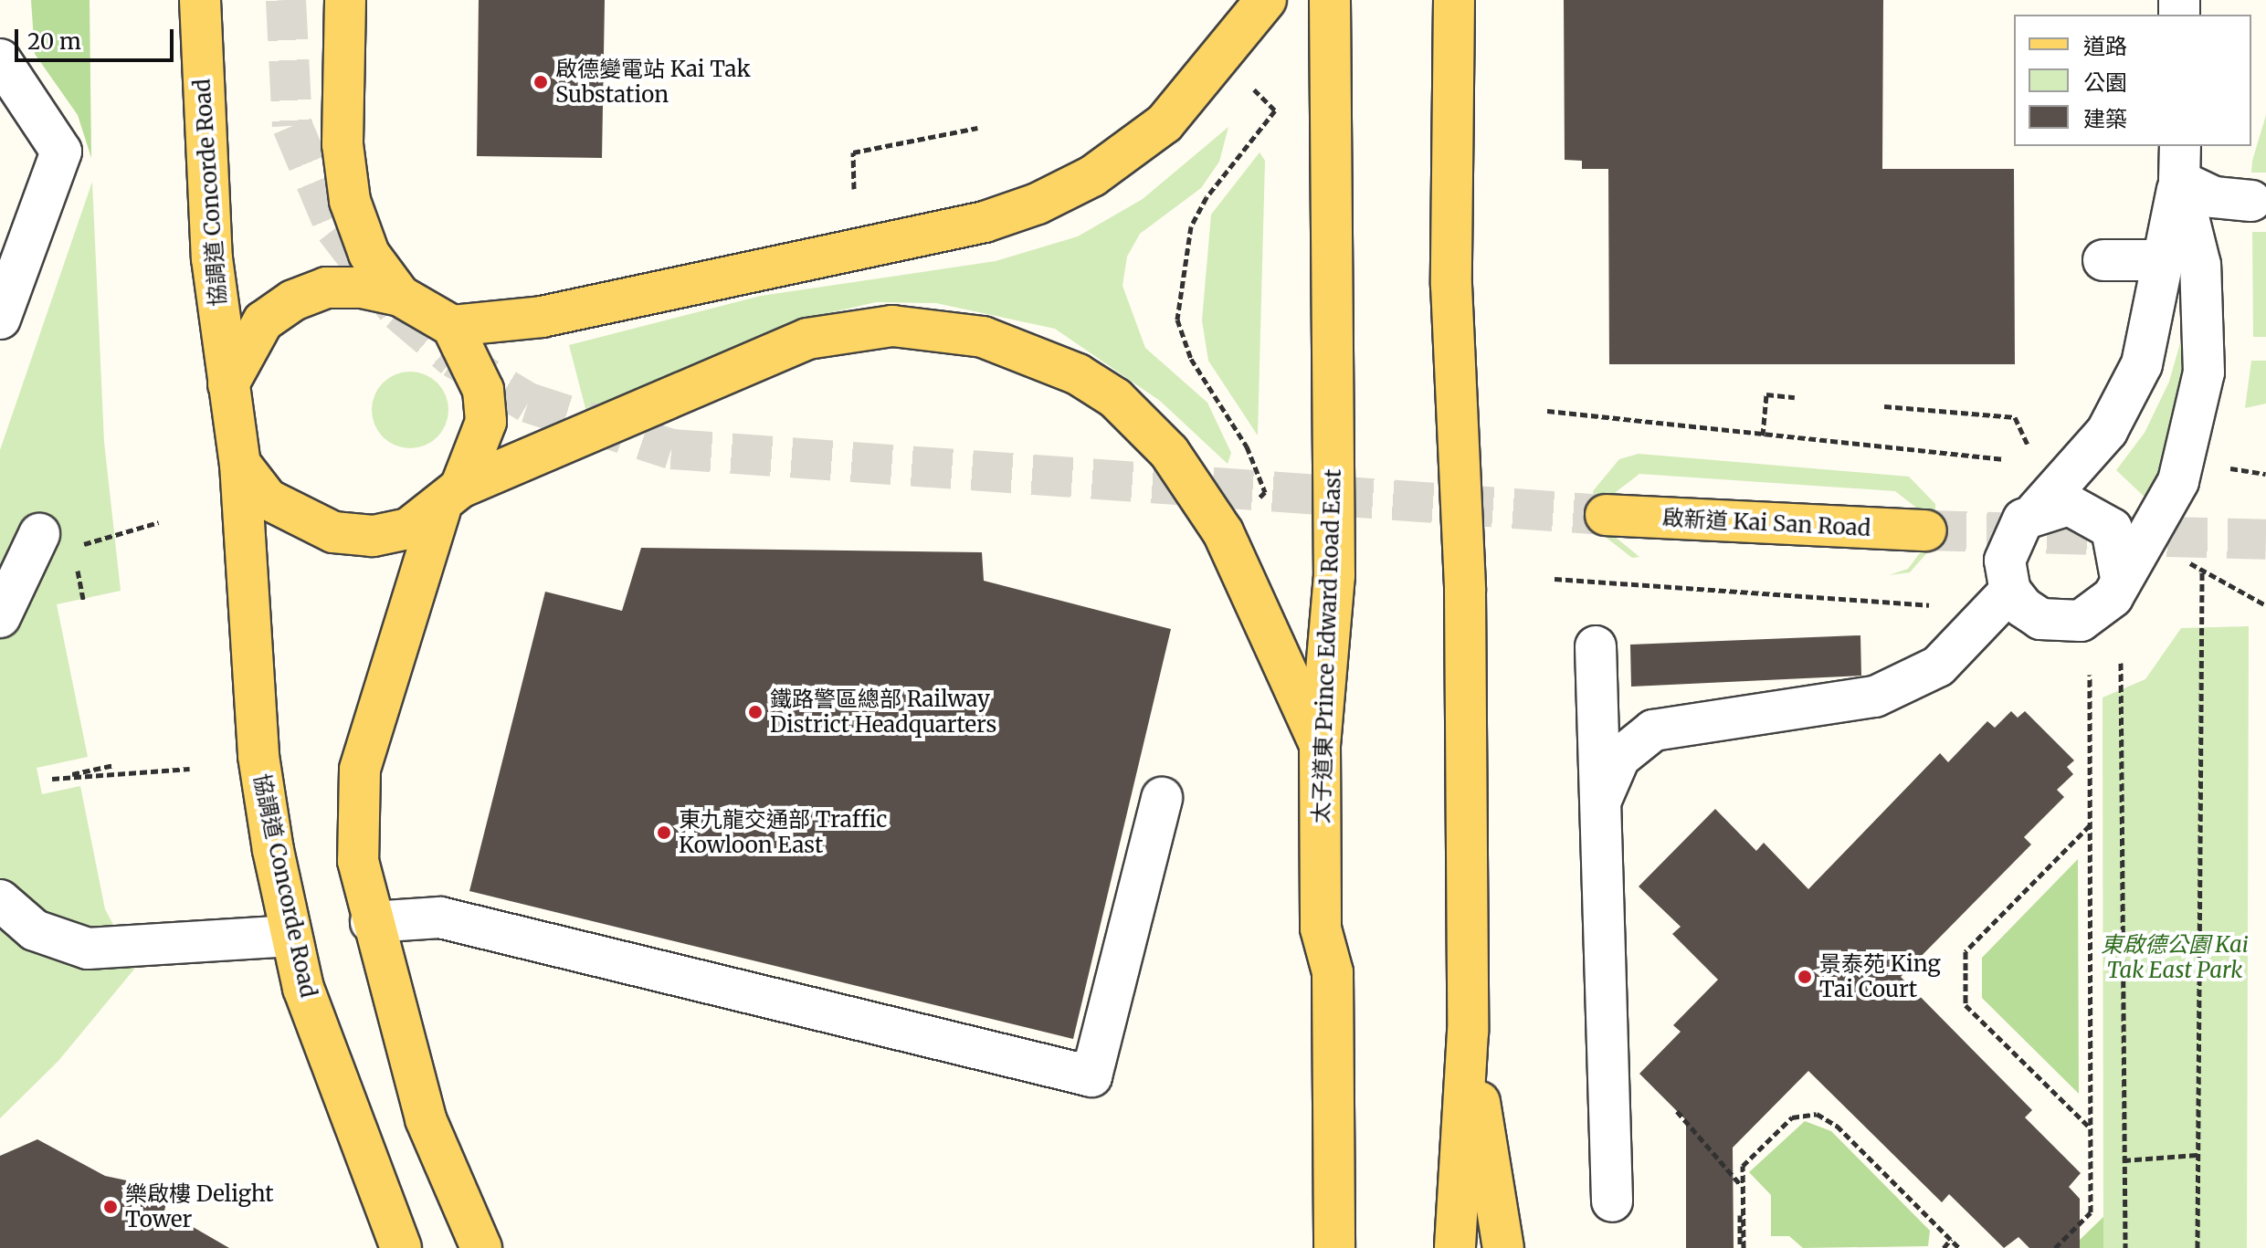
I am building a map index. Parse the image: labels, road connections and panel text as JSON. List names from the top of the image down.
{
  "streets": {
    "main road": ["協調道 Concorde Road", "啟新道 Kai San Road", "太子道東 Prince Edward Road East"]
  },
  "crossings": [
    ["協調道 Concorde Road", "太子道東 Prince Edward Road East"]
  ],
  "parks": ["東啟德公園 Kai Tak East Park"],
  "places": [
    "啟德變電站 Kai Tak Substation",
    "鐵路警區總部 Railway District Headquarters",
    "東九龍交通部 Traffic Kowloon East",
    "景泰苑 King Tai Court",
    "樂啟樓 Delight Tower"
  ],
  "legend": ["道路", "公園", "建築"],
  "scale_bar": "20 m"
}
